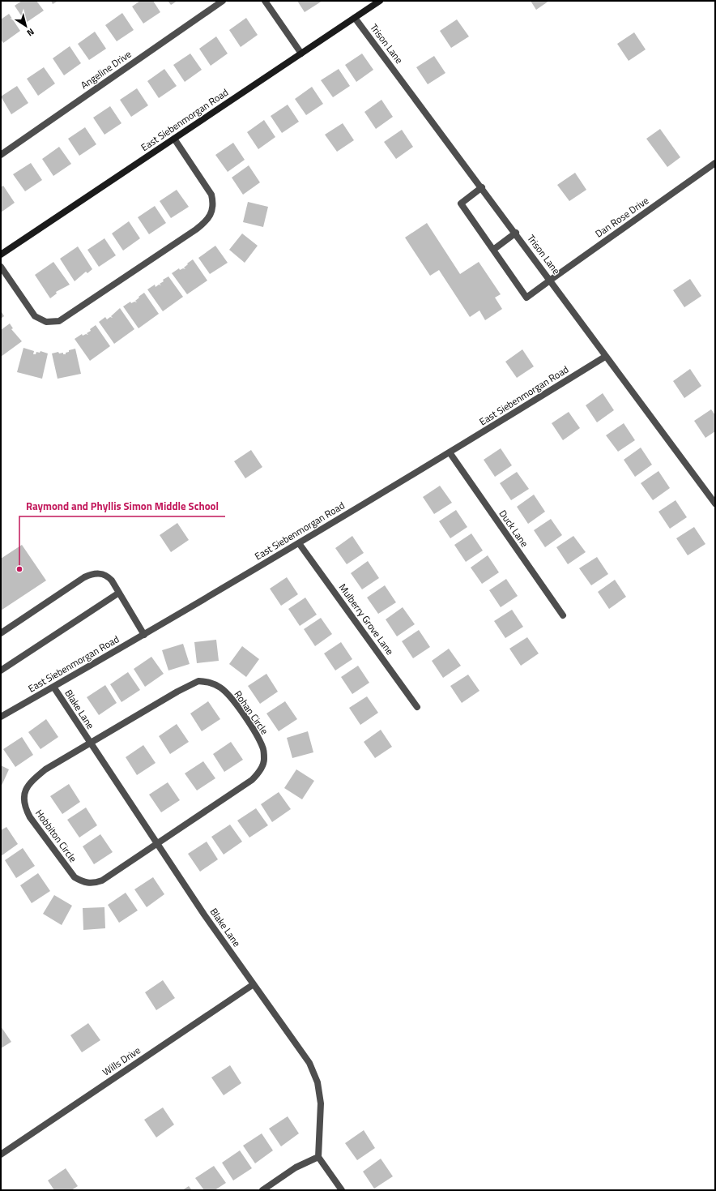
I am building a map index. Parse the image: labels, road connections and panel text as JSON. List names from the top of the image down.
{
  "streets": {
    "street": [
      "Trison Lane",
      "Angeline Drive",
      "East Siebenmorgan Road",
      "Dan Rose Drive",
      "Duck Lane",
      "Mulberry Grove Lane",
      "Blake Lane",
      "Rohan Circle",
      "Hobbiton Circle",
      "Wills Drive"
    ]
  },
  "crossings": [
    ["Trison Lane", "East Siebenmorgan Road"],
    ["Trison Lane", "Dan Rose Drive"],
    ["East Siebenmorgan Road", "Duck Lane"],
    ["East Siebenmorgan Road", "Mulberry Grove Lane"],
    ["East Siebenmorgan Road", "Blake Lane"],
    ["Blake Lane", "Rohan Circle"],
    ["Blake Lane", "Hobbiton Circle"],
    ["Blake Lane", "Wills Drive"],
    ["Rohan Circle", "Hobbiton Circle"]
  ],
  "places": ["Raymond and Phyllis Simon Middle School"],
  "north": "bottom right"
}
